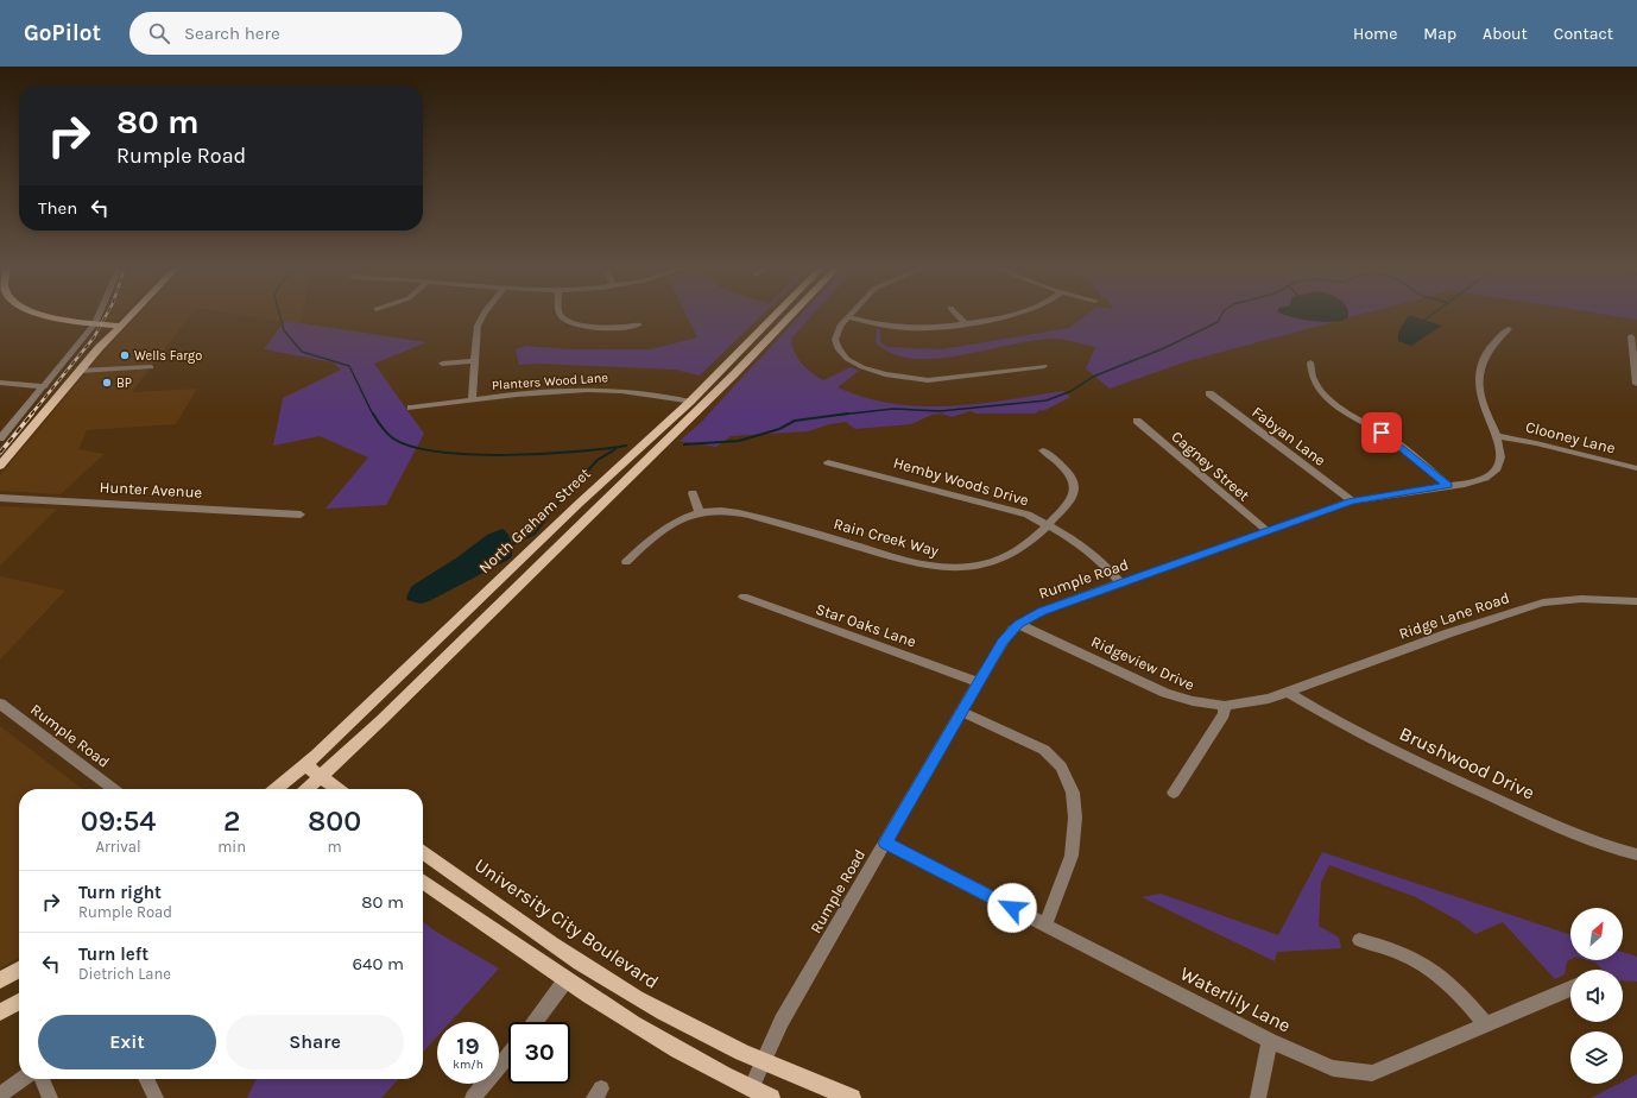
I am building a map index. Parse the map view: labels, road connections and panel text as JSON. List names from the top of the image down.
{
  "streets": {
    "main road": ["North Graham Street", "University City Boulevard"],
    "street": [
      "Planters Wood Lane",
      "Fabyan Lane",
      "Clooney Lane",
      "Cagney Street",
      "Hemby Woods Drive",
      "Hunter Avenue",
      "Rain Creek Way",
      "Rumple Road",
      "Ridge Lane Road",
      "Star Oaks Lane",
      "Ridgeview Drive",
      "Brushwood Drive",
      "Waterlily Lane"
    ]
  },
  "crossings": [
    ["Planters Wood Lane", "North Graham Street"],
    ["Fabyan Lane", "Rumple Road"],
    ["Clooney Lane", "Rumple Road"],
    ["Cagney Street", "Rumple Road"],
    ["Hemby Woods Drive", "Rain Creek Way"],
    ["Hemby Woods Drive", "Rumple Road"],
    ["Rumple Road", "Star Oaks Lane"],
    ["Rumple Road", "Ridgeview Drive"],
    ["Rumple Road", "University City Boulevard"],
    ["Rumple Road", "Waterlily Lane"],
    ["Ridge Lane Road", "Ridgeview Drive"],
    ["Ridge Lane Road", "Brushwood Drive"],
    ["Ridgeview Drive", "Brushwood Drive"]
  ],
  "places": ["Wells Fargo", "BP"],
  "north": "top right",
  "page": {
    "header": "GoPilot",
    "search": "Search here",
    "nav": [
      "Home",
      "Map",
      "About",
      "Contact"
    ],
    "turn": ["80 m", "Rumple Road"],
    "then": "Then",
    "eta": [
      "09:54",
      "Arrival",
      "2",
      "min",
      "800",
      "m"
    ],
    "list": [
      {
        "name": "Turn right",
        "note": "Rumple Road",
        "value": "80 m"
      },
      {
        "name": "Turn left",
        "note": "Dietrich Lane",
        "value": "640 m"
      }
    ],
    "buttons": ["Exit", "Share"],
    "speed": "19 km/h",
    "limit": "30"
  }
}
